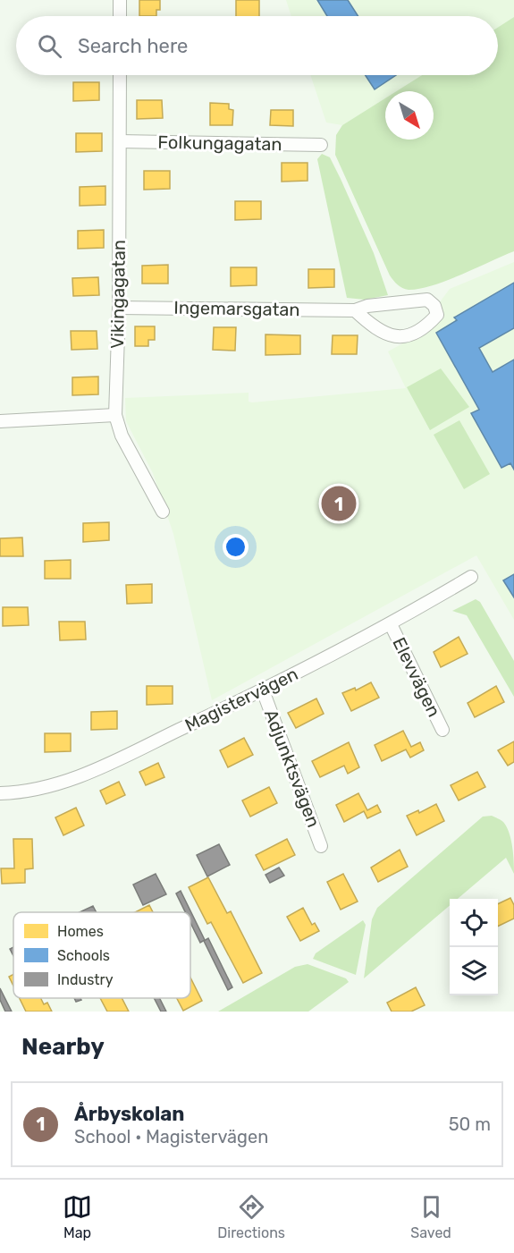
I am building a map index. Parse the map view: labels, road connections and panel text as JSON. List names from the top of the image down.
{
  "streets": {
    "street": [
      "Folkungagatan",
      "Vikingagatan",
      "Ingemarsgatan",
      "Elevvägen",
      "Magistervägen",
      "Adjunktsvägen"
    ]
  },
  "crossings": [
    ["Folkungagatan", "Vikingagatan"],
    ["Vikingagatan", "Ingemarsgatan"],
    ["Elevvägen", "Magistervägen"],
    ["Magistervägen", "Adjunktsvägen"]
  ],
  "legend": ["Homes", "Schools", "Industry"],
  "north": "bottom right",
  "page": {
    "search": "Search here",
    "pins": "1",
    "heading": "Nearby",
    "list": [
      {
        "mark": "1",
        "name": "Årbyskolan",
        "note": "School · Magistervägen",
        "value": "50 m"
      }
    ],
    "nav": ["Map", "Directions", "Saved"]
  }
}
